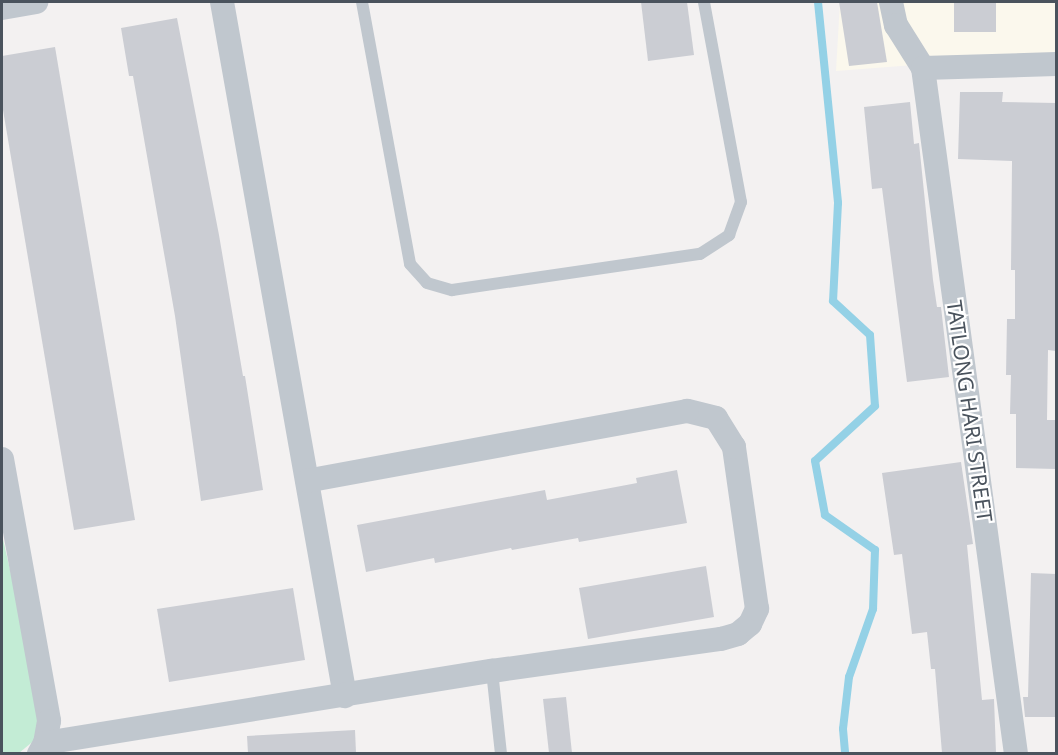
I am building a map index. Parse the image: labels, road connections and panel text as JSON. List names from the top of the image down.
{
  "streets": {
    "street": ["TATLONG HARI STREET"]
  }
}
